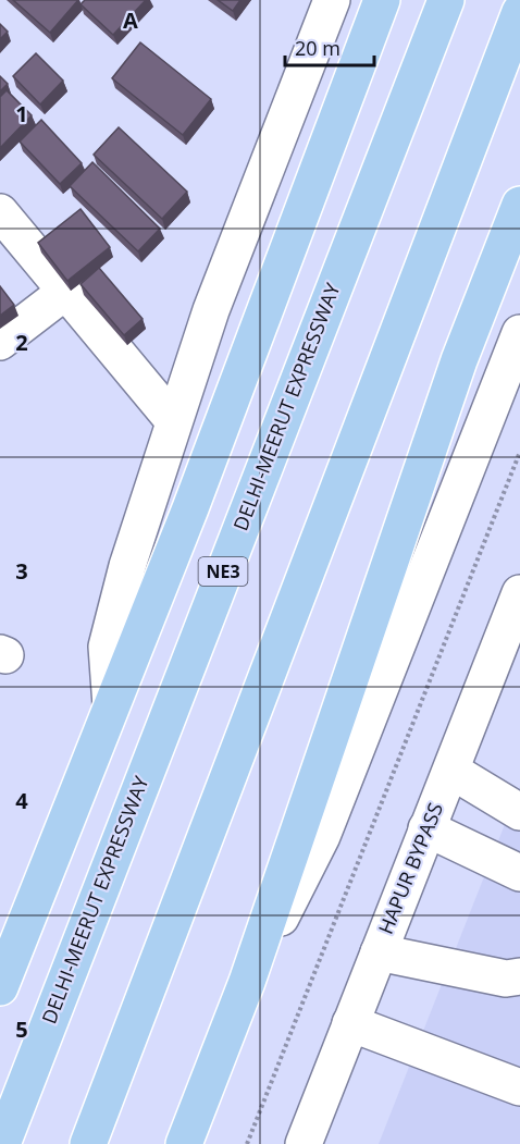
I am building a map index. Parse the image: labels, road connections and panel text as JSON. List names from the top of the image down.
{
  "streets": {
    "highway": ["DELHI-MEERUT EXPRESSWAY", "NE3"],
    "street": ["HAPUR BYPASS"]
  },
  "scale_bar": "20 m",
  "grid": {
    "columns": ["A"],
    "rows": [
      "1",
      "2",
      "3",
      "4",
      "5"
    ]
  }
}
